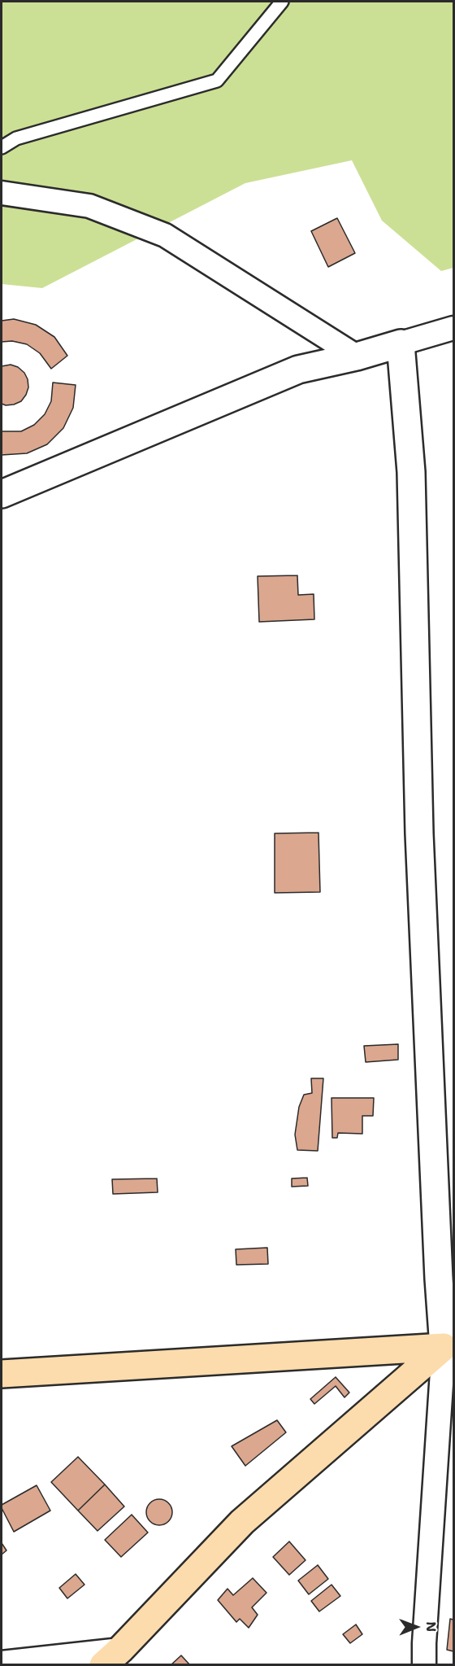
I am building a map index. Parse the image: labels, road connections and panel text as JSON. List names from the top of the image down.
{
  "north": "right"
}
